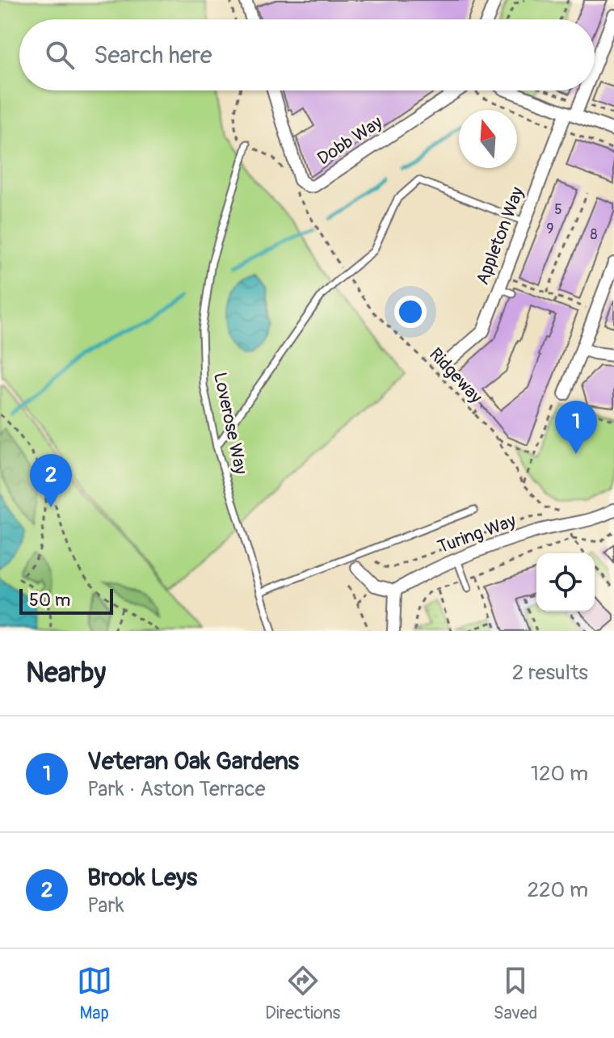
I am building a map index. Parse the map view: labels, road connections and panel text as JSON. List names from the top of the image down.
{
  "streets": {
    "street": ["Dobb Way", "Appleton Way", "Turing Way"],
    "lane": ["Loverose Way"],
    "path": ["Ridgeway"]
  },
  "crossings": [
    ["Ridgeway", "Turing Way"]
  ],
  "house_numbers": ["5", "9", "8"],
  "scale_bar": "50 m",
  "north": "top",
  "page": {
    "search": "Search here",
    "pins": ["1", "2"],
    "scale": "50 m",
    "heading": ["Nearby", "2 results"],
    "list": [
      {
        "mark": "1",
        "name": "Veteran Oak Gardens",
        "note": "Park · Aston Terrace",
        "value": "120 m"
      },
      {
        "mark": "2",
        "name": "Brook Leys",
        "note": "Park",
        "value": "220 m"
      }
    ],
    "nav": ["Map", "Directions", "Saved"]
  }
}
